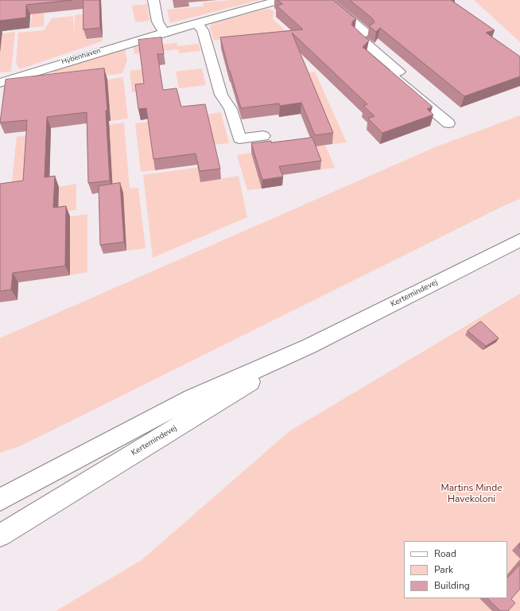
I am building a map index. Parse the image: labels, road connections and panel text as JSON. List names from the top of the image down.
{
  "streets": {
    "street": ["Hybenhaven", "Kertemindevej"]
  },
  "parks": ["Martins Minde Havekoloni"],
  "legend": ["Road", "Park", "Building"]
}
